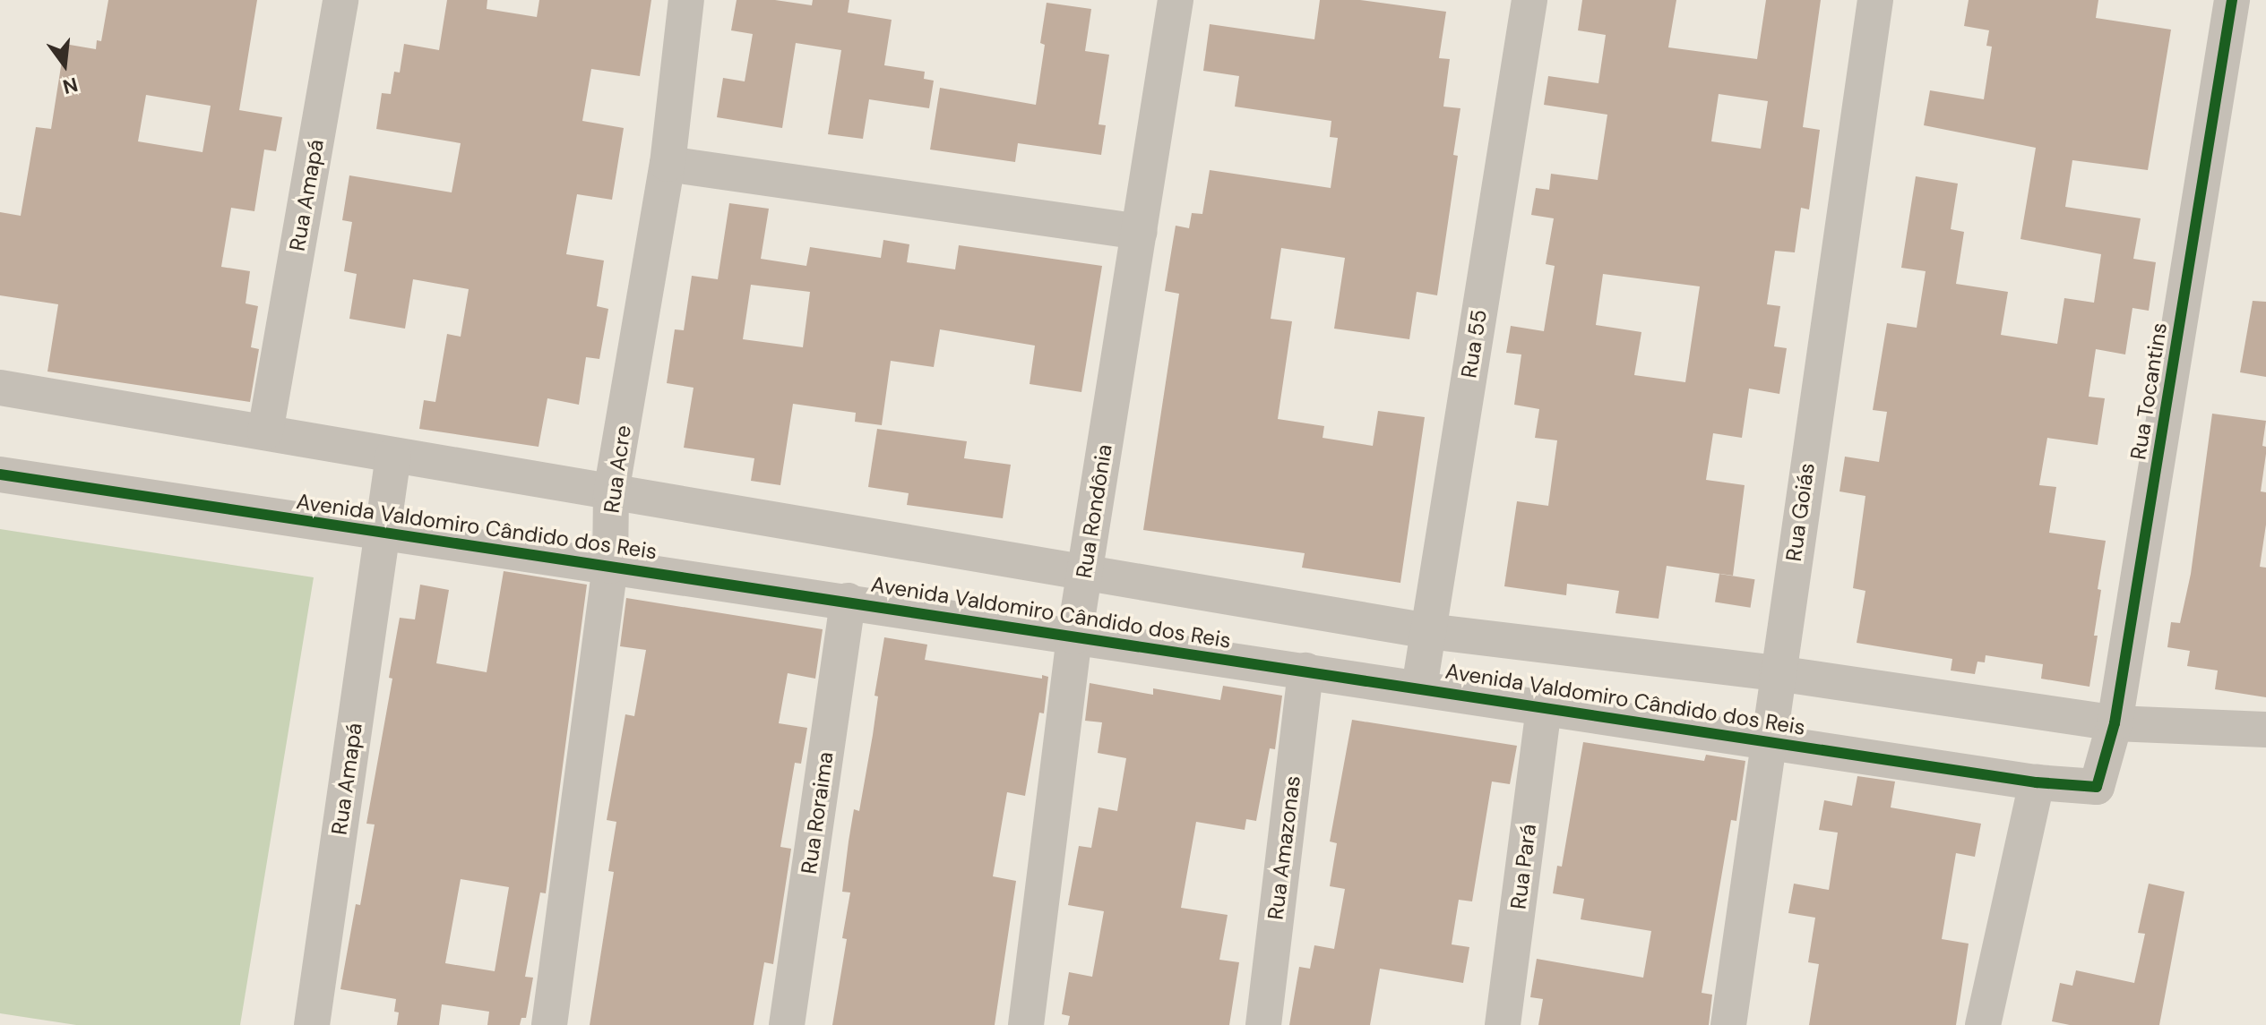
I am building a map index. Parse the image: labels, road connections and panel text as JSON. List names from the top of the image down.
{
  "streets": {
    "street": [
      "Rua Amapá",
      "Rua 55",
      "Rua Tocantins",
      "Rua Acre",
      "Rua Rondônia",
      "Rua Goiás",
      "Avenida Valdomiro Cândido dos Reis",
      "Rua Roraima",
      "Rua Amazonas",
      "Rua Pará"
    ]
  },
  "crossings": [
    ["Rua Amapá", "Avenida Valdomiro Cândido dos Reis"],
    ["Rua 55", "Avenida Valdomiro Cândido dos Reis"],
    ["Rua Tocantins", "Avenida Valdomiro Cândido dos Reis"],
    ["Rua Acre", "Avenida Valdomiro Cândido dos Reis"],
    ["Rua Rondônia", "Avenida Valdomiro Cândido dos Reis"],
    ["Rua Goiás", "Avenida Valdomiro Cândido dos Reis"],
    ["Avenida Valdomiro Cândido dos Reis", "Rua Roraima"],
    ["Avenida Valdomiro Cândido dos Reis", "Rua Amazonas"],
    ["Avenida Valdomiro Cândido dos Reis", "Rua Pará"]
  ],
  "north": "bottom"
}
